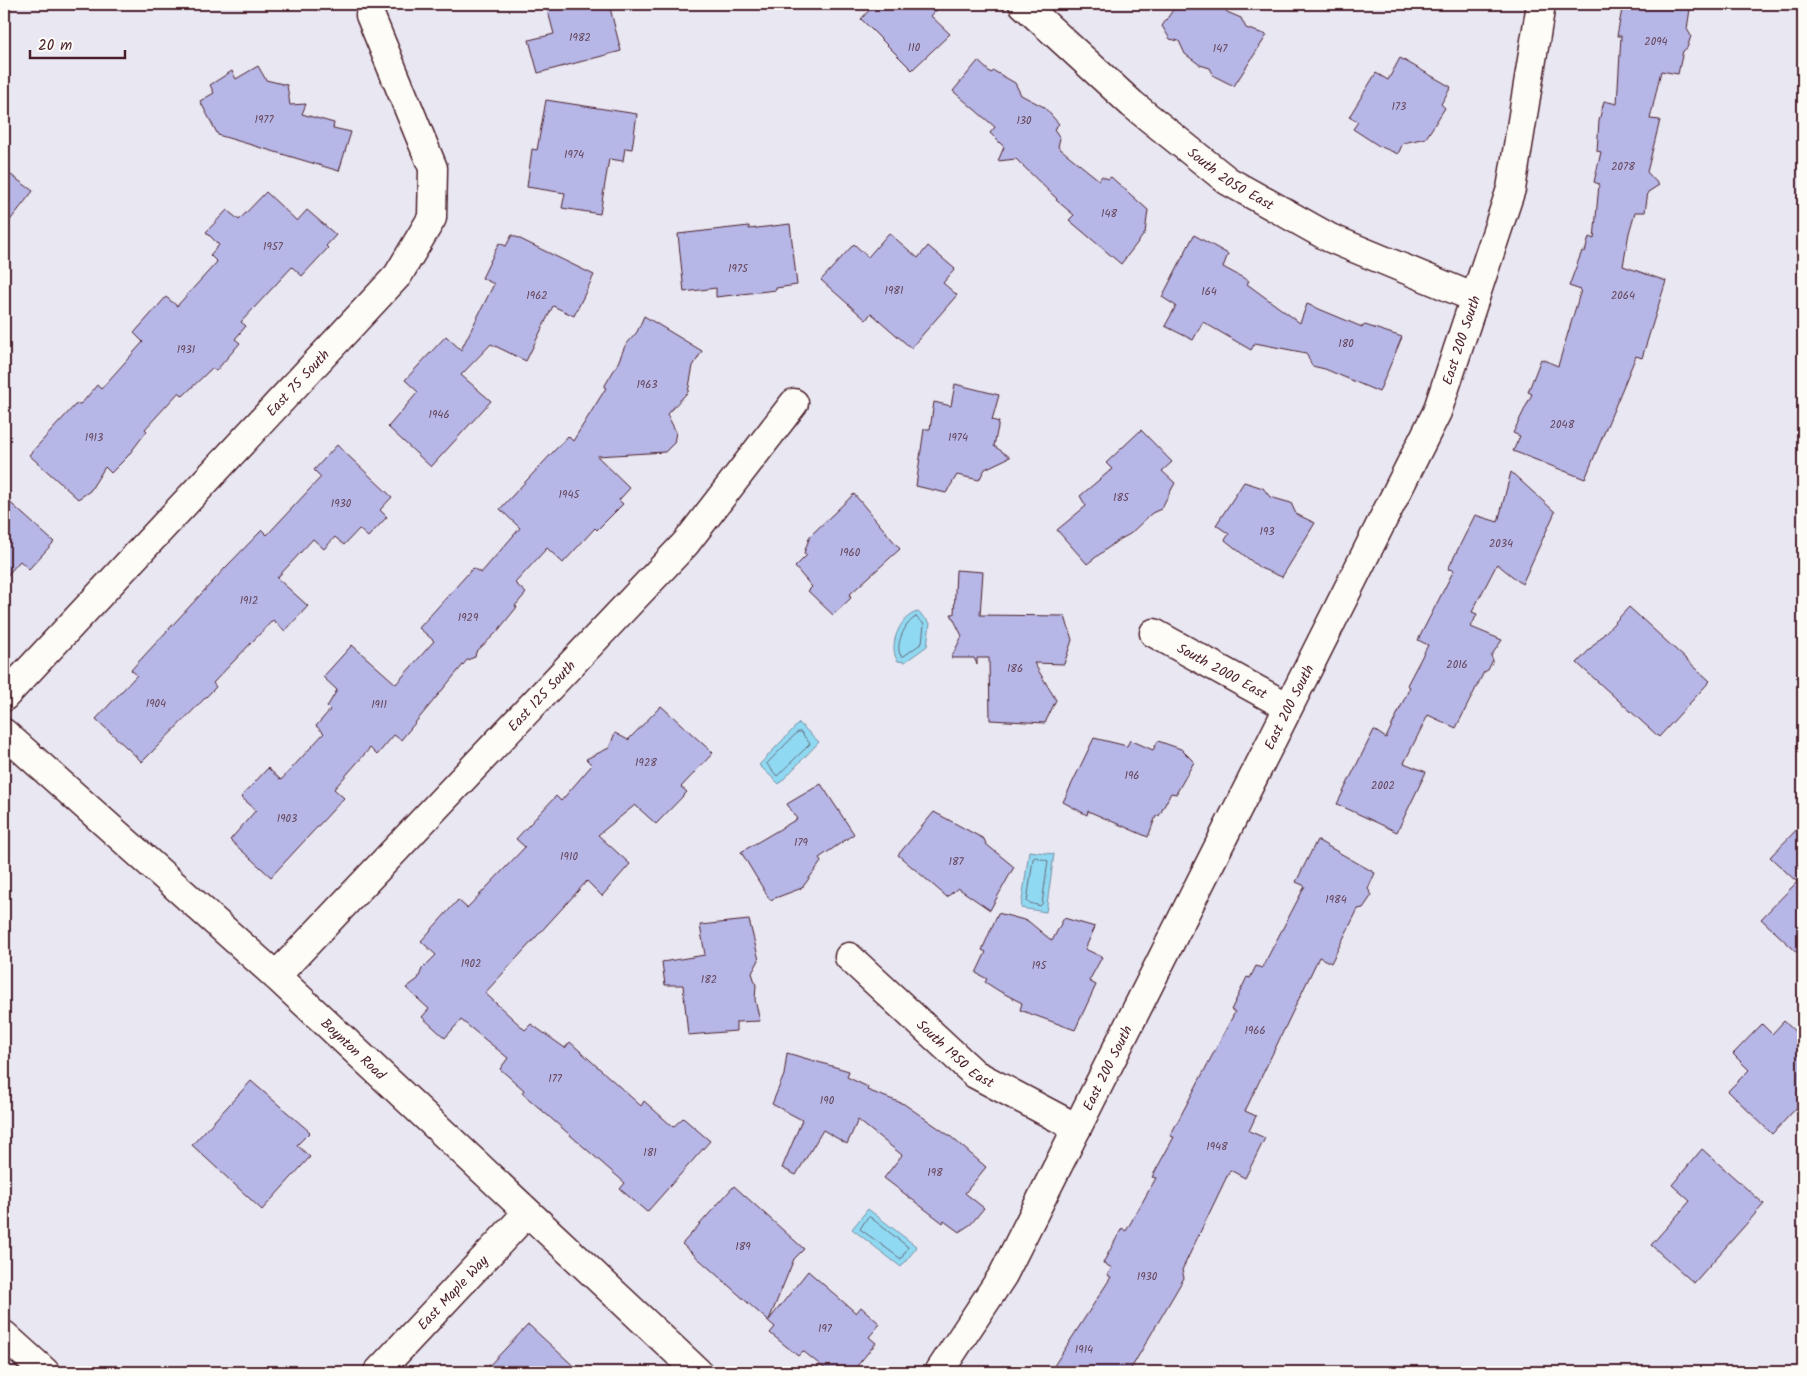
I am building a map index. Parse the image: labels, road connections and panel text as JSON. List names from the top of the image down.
{
  "streets": {
    "street": [
      "South 2050 East",
      "East 200 South",
      "East 75 South",
      "South 2000 East",
      "East 125 South",
      "Boynton Road",
      "South 1950 East",
      "East Maple Way"
    ]
  },
  "crossings": [
    ["South 2050 East", "East 200 South"],
    ["East 200 South", "South 2000 East"],
    ["East 200 South", "South 1950 East"],
    ["East 125 South", "Boynton Road"],
    ["Boynton Road", "East Maple Way"]
  ],
  "house_numbers": [
    "1982",
    "2094",
    "110",
    "147",
    "173",
    "1977",
    "130",
    "1974",
    "2078",
    "148",
    "1957",
    "1975",
    "1981",
    "164",
    "1962",
    "2064",
    "180",
    "1931",
    "1963",
    "1946",
    "2048",
    "1913",
    "1974",
    "1945",
    "185",
    "1930",
    "193",
    "2034",
    "1960",
    "1912",
    "1929",
    "2016",
    "186",
    "1904",
    "1911",
    "1928",
    "196",
    "2002",
    "1903",
    "179",
    "1910",
    "187",
    "1984",
    "1902",
    "195",
    "182",
    "1966",
    "177",
    "190",
    "1948",
    "181",
    "198",
    "189",
    "1930",
    "197",
    "1914"
  ],
  "scale_bar": "20 m"
}
